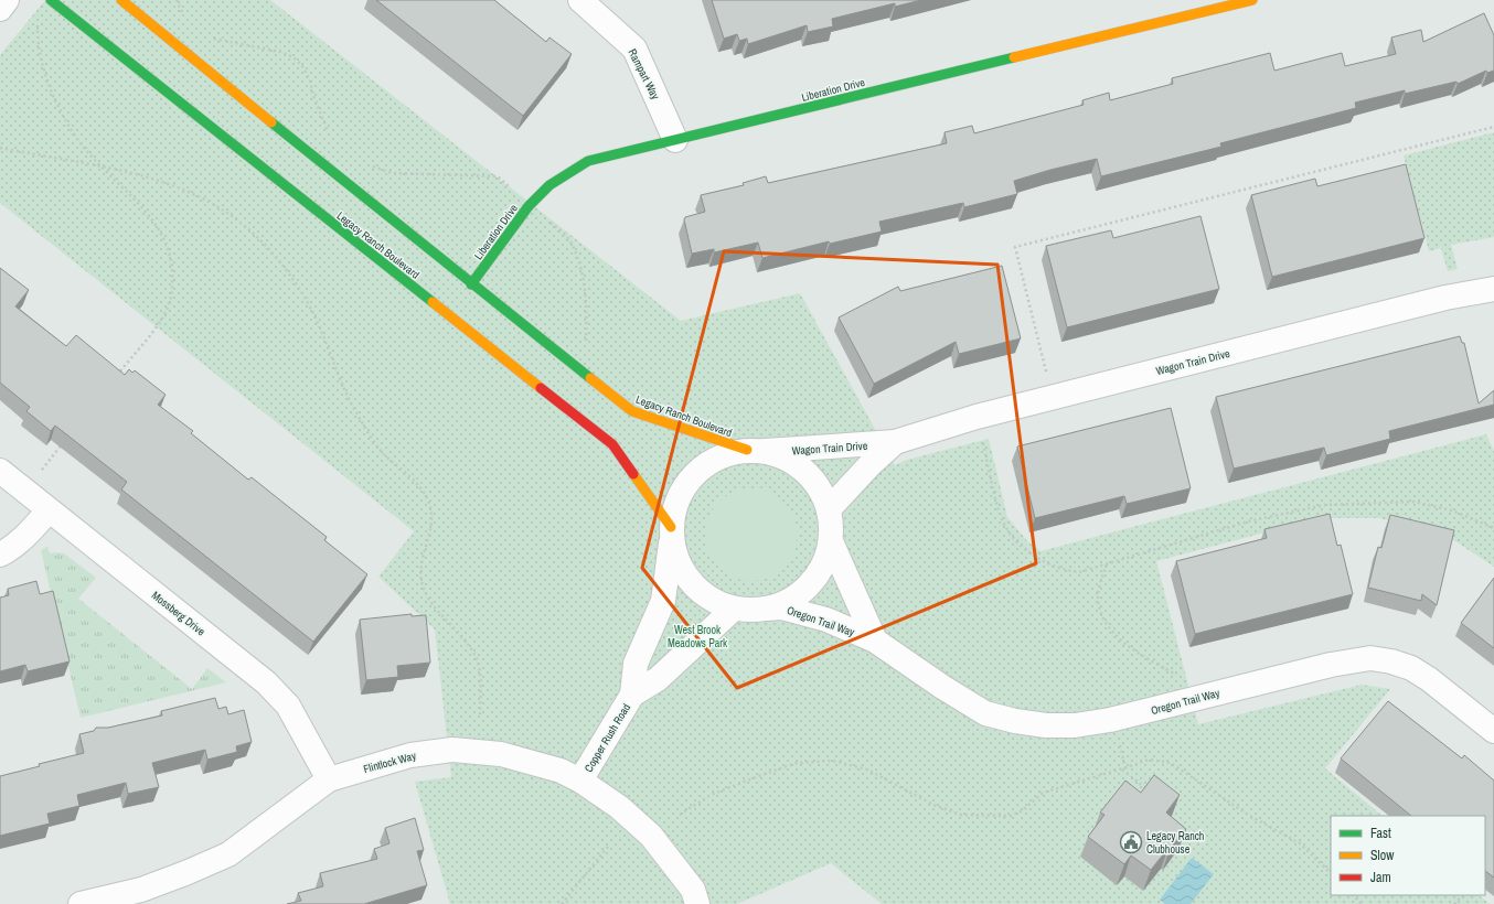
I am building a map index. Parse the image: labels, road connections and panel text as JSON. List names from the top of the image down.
{
  "streets": {
    "street": [
      "Rampart Way",
      "Liberation Drive",
      "Legacy Ranch Boulevard",
      "Wagon Train Drive",
      "Mossberg Drive",
      "Oregon Trail Way",
      "Copper Rush Road",
      "Flintlock Way"
    ]
  },
  "crossings": [
    ["Rampart Way", "Liberation Drive"],
    ["Liberation Drive", "Legacy Ranch Boulevard"],
    ["Legacy Ranch Boulevard", "Wagon Train Drive"],
    ["Legacy Ranch Boulevard", "Copper Rush Road"],
    ["Wagon Train Drive", "Copper Rush Road"],
    ["Mossberg Drive", "Flintlock Way"],
    ["Oregon Trail Way", "Copper Rush Road"],
    ["Copper Rush Road", "Flintlock Way"]
  ],
  "parks": ["West Brook Meadows Park"],
  "places": {
    "public building": ["Legacy Ranch Clubhouse"]
  },
  "legend": ["Fast", "Slow", "Jam"]
}
